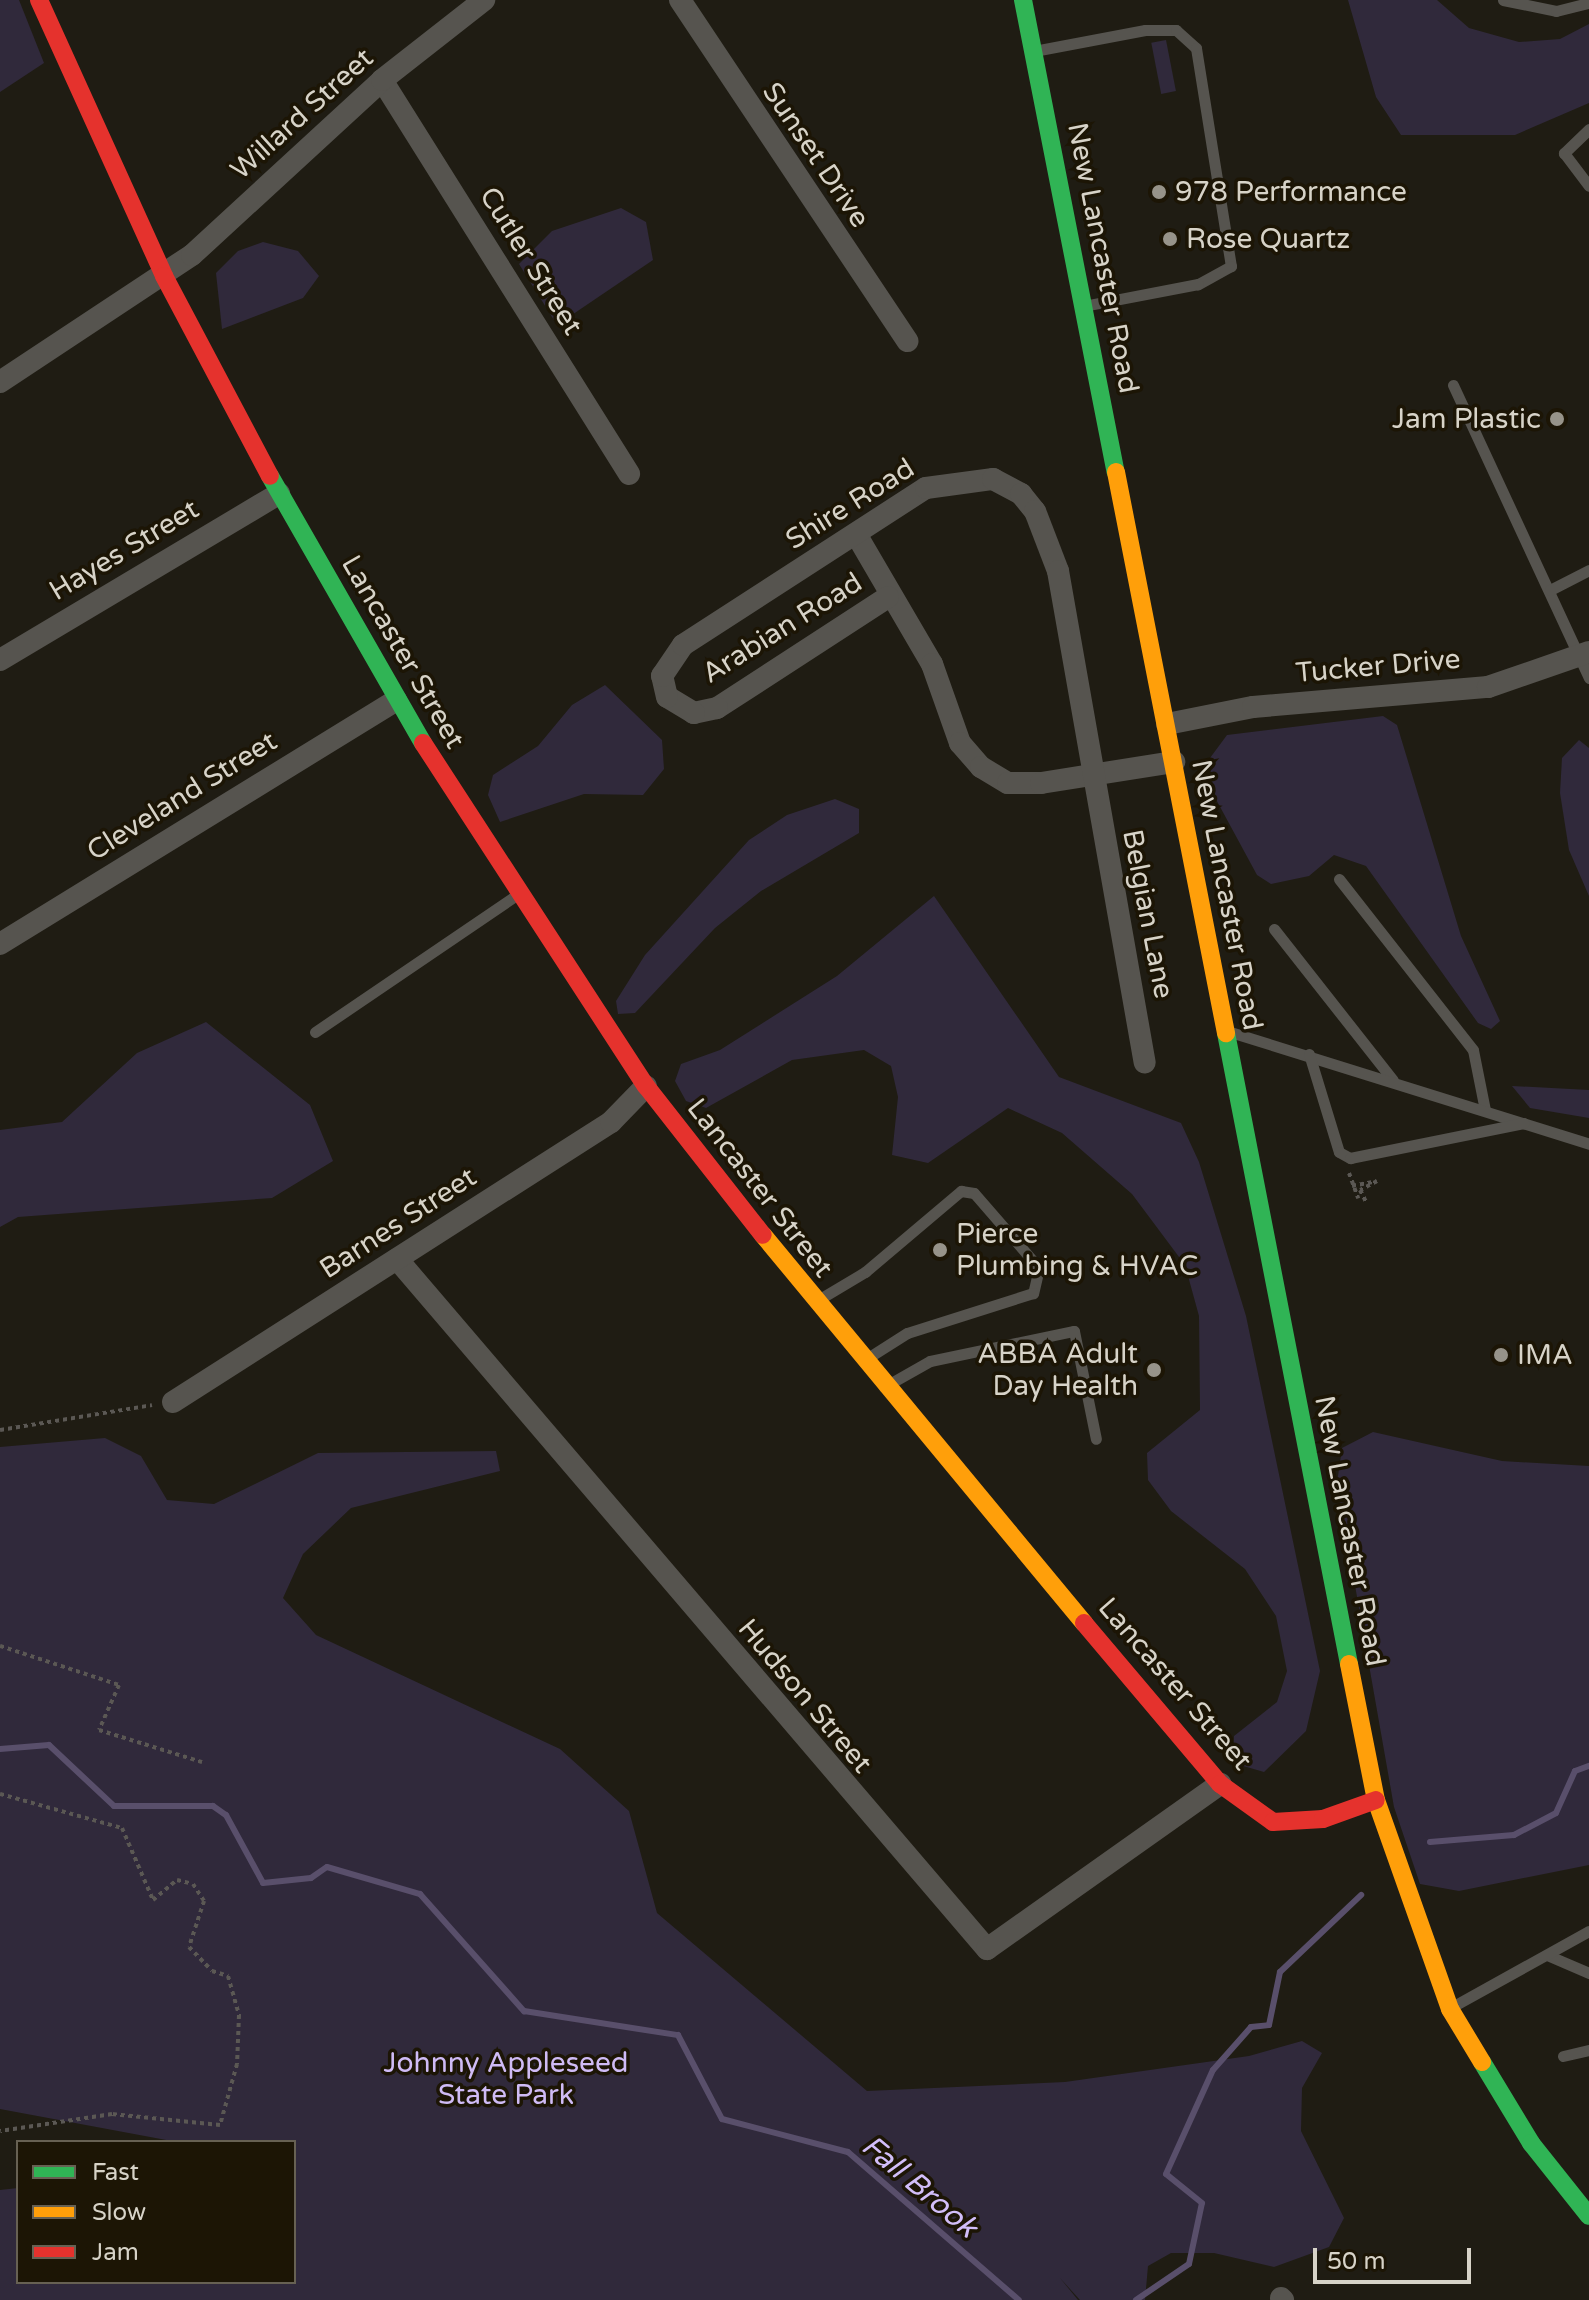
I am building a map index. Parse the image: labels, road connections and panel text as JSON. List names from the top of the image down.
{
  "streets": {
    "street": [
      "Willard Street",
      "Sunset Drive",
      "New Lancaster Road",
      "Cutler Street",
      "Shire Road",
      "Hayes Street",
      "Arabian Road",
      "Lancaster Street",
      "Tucker Drive",
      "Cleveland Street",
      "Belgian Lane",
      "Barnes Street",
      "Hudson Street"
    ]
  },
  "crossings": [
    ["Willard Street", "Cutler Street"],
    ["Willard Street", "Lancaster Street"],
    ["New Lancaster Road", "Lancaster Street"],
    ["New Lancaster Road", "Tucker Drive"],
    ["Shire Road", "Arabian Road"],
    ["Shire Road", "Belgian Lane"],
    ["Hayes Street", "Lancaster Street"],
    ["Lancaster Street", "Cleveland Street"],
    ["Lancaster Street", "Barnes Street"],
    ["Lancaster Street", "Hudson Street"],
    ["Barnes Street", "Hudson Street"]
  ],
  "water": ["Fall Brook"],
  "parks": ["Johnny Appleseed State Park"],
  "places": [
    "978 Performance",
    "Rose Quartz",
    "Jam Plastic",
    "Pierce Plumbing & HVAC",
    "IMA",
    "ABBA Adult Day Health"
  ],
  "legend": ["Fast", "Slow", "Jam"],
  "scale_bar": "50 m"
}
